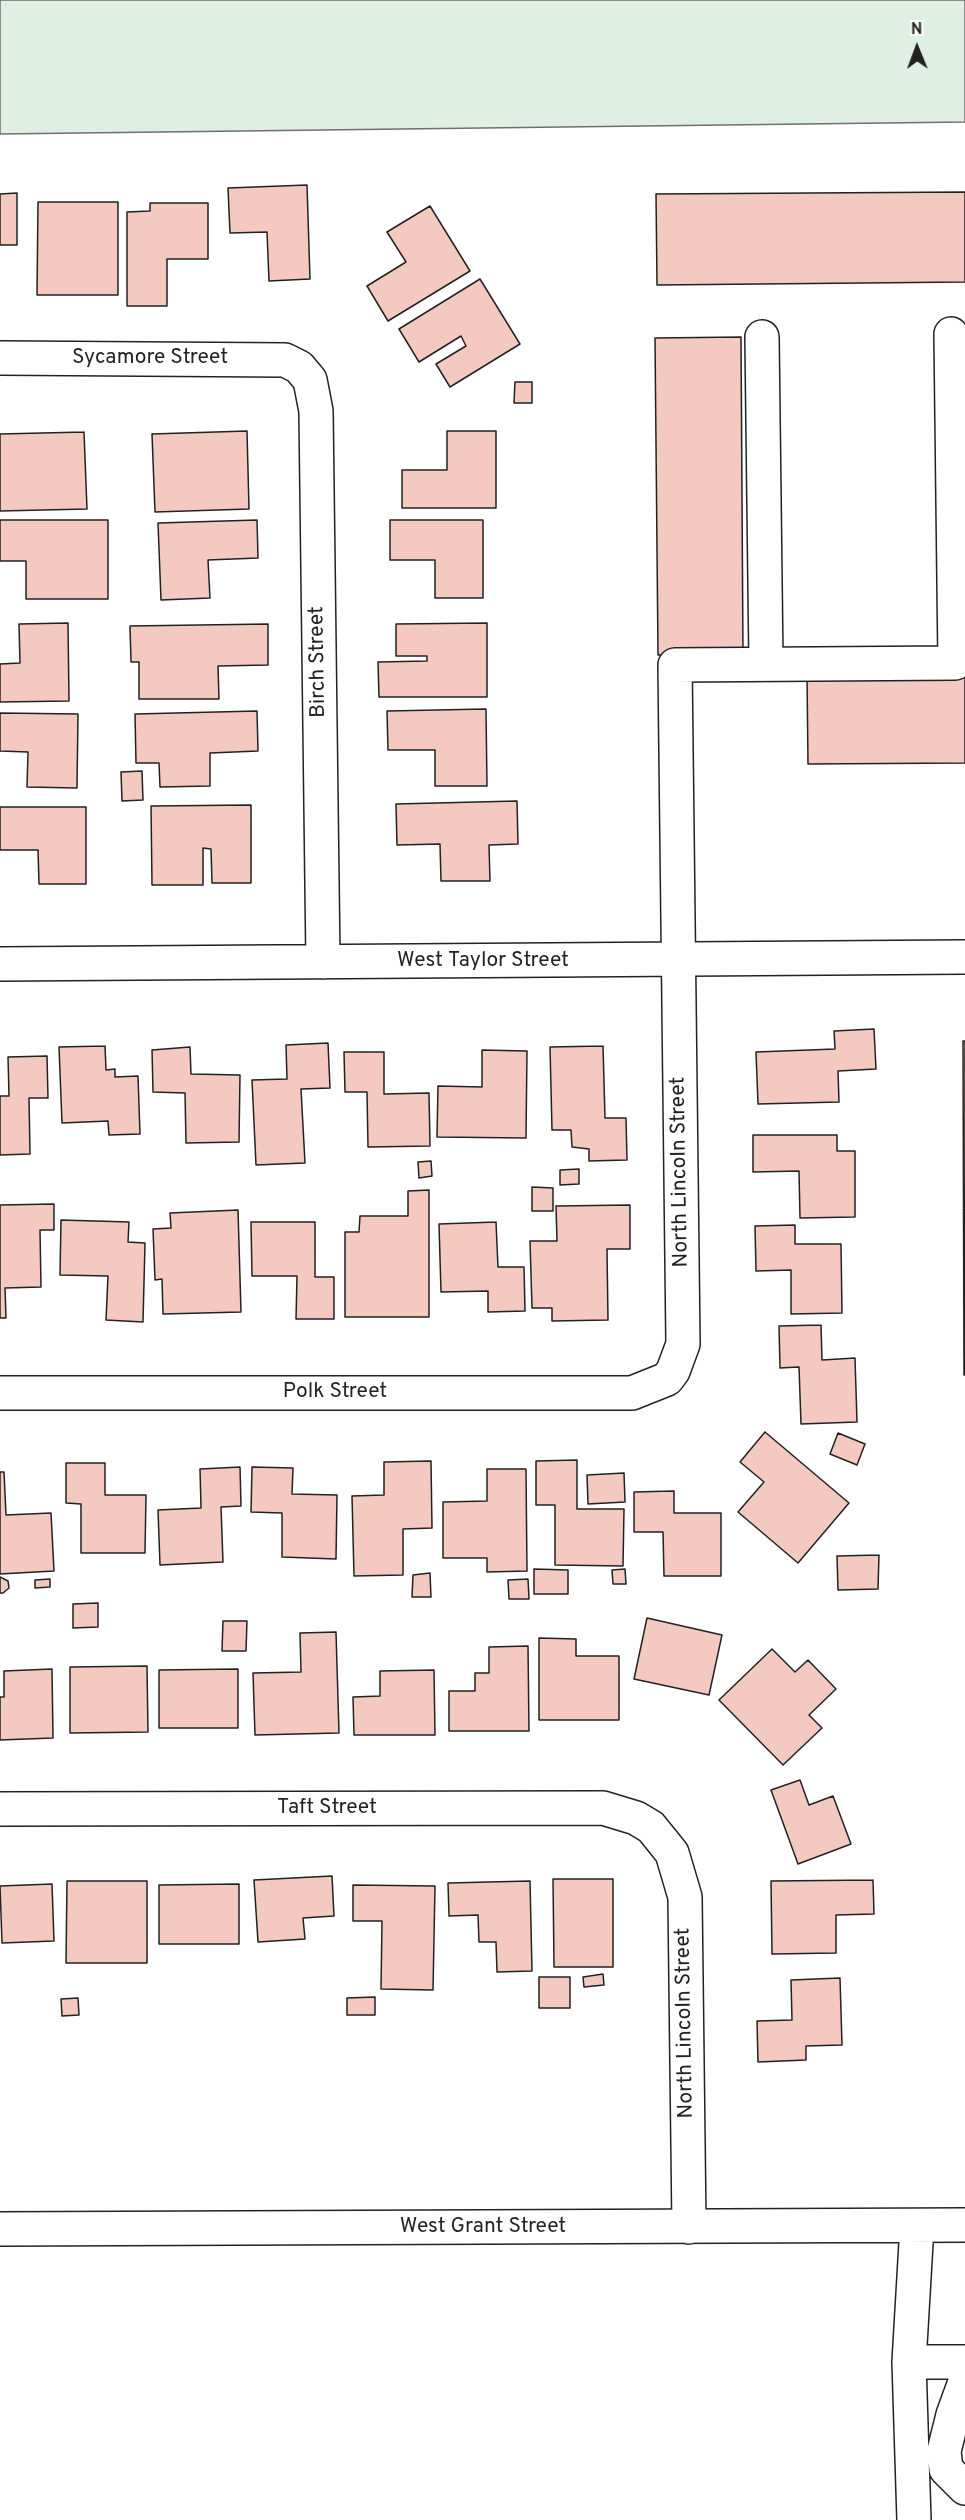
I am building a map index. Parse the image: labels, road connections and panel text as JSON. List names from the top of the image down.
{
  "streets": {
    "street": [
      "Sycamore Street",
      "Birch Street",
      "West Taylor Street",
      "North Lincoln Street",
      "Polk Street",
      "Taft Street",
      "West Grant Street"
    ]
  },
  "crossings": [
    ["Sycamore Street", "Birch Street"],
    ["Birch Street", "West Taylor Street"],
    ["West Taylor Street", "North Lincoln Street"],
    ["North Lincoln Street", "Polk Street"],
    ["North Lincoln Street", "Taft Street"],
    ["North Lincoln Street", "West Grant Street"]
  ],
  "north": "top"
}
